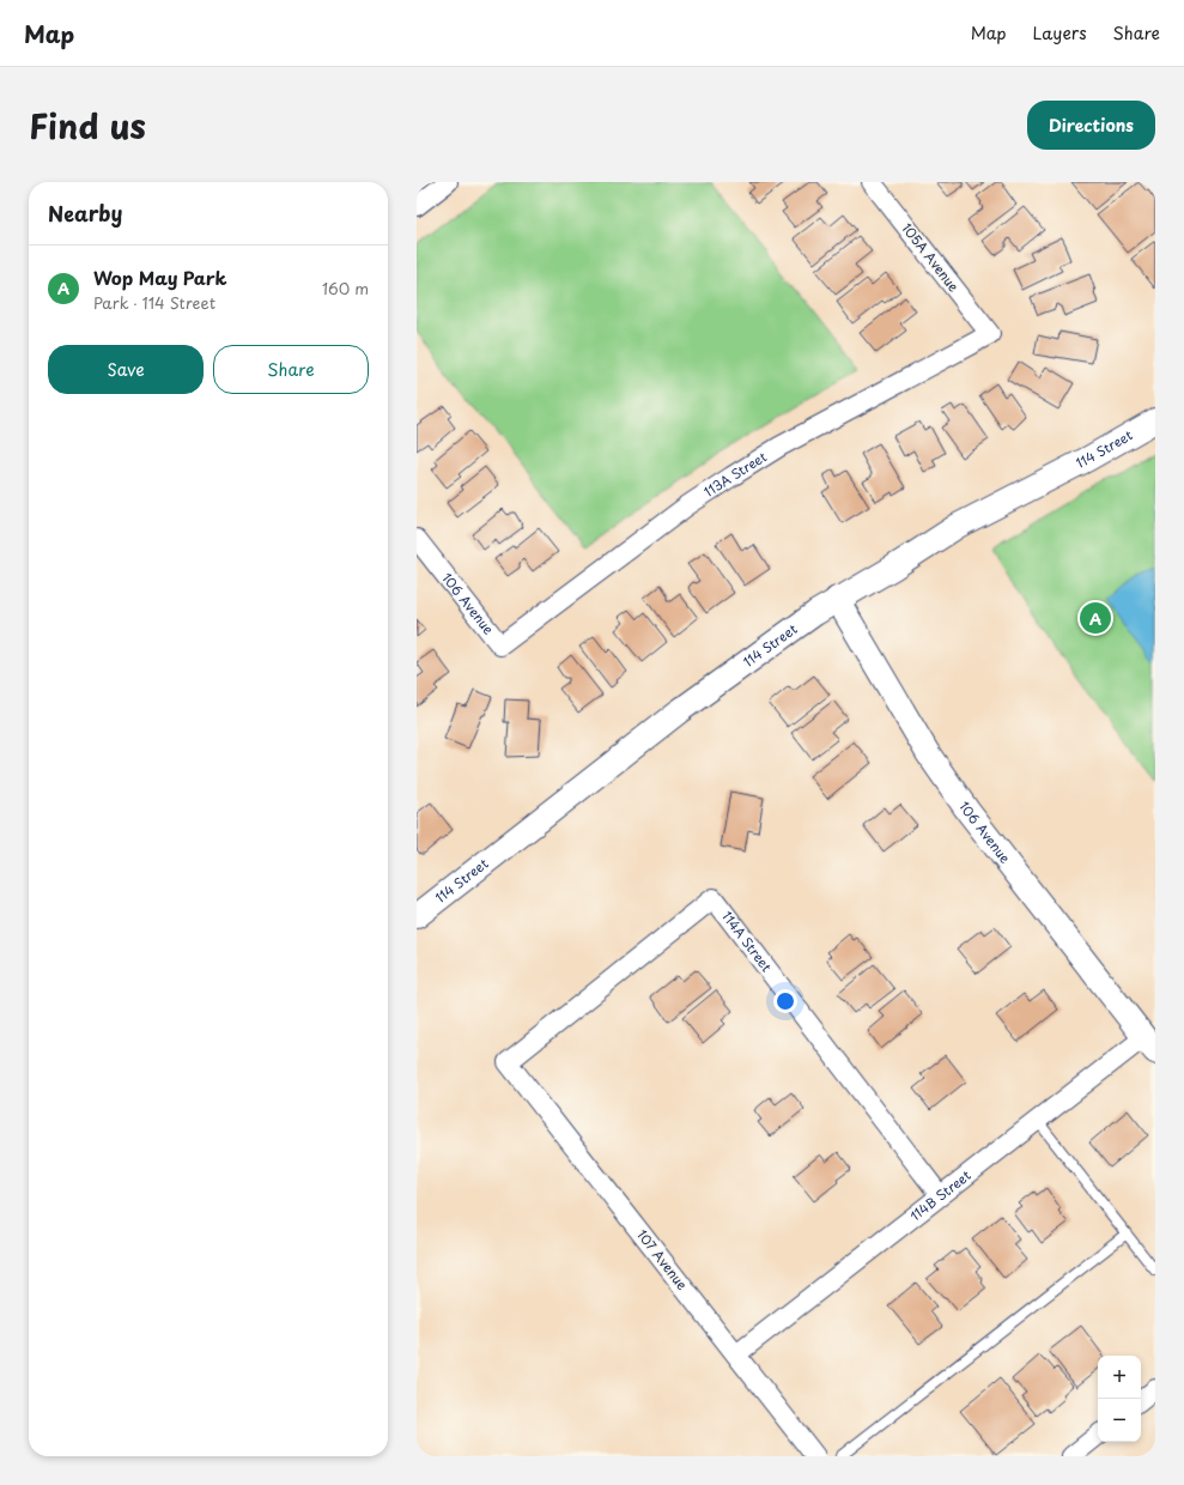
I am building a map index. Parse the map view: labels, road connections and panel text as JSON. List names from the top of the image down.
{
  "streets": {
    "street": [
      "105A Avenue",
      "114 Street",
      "113A Street",
      "106 Avenue",
      "114A Street",
      "114B Street",
      "107 Avenue"
    ]
  },
  "crossings": [
    ["105A Avenue", "113A Street"],
    ["114 Street", "106 Avenue"],
    ["113A Street", "106 Avenue"],
    ["106 Avenue", "114B Street"],
    ["114A Street", "114B Street"],
    ["114A Street", "107 Avenue"],
    ["114B Street", "107 Avenue"]
  ],
  "page": {
    "header": "Map",
    "nav": ["Map", "Layers", "Share"],
    "title": "Find us",
    "buttons": [
      "Directions",
      ["Save", "Share"]
    ],
    "heading": "Nearby",
    "list": [
      {
        "mark": "A",
        "name": "Wop May Park",
        "note": "Park · 114 Street",
        "value": "160 m"
      }
    ],
    "pins": "A",
    "map_buttons": ["+", "−"]
  }
}
